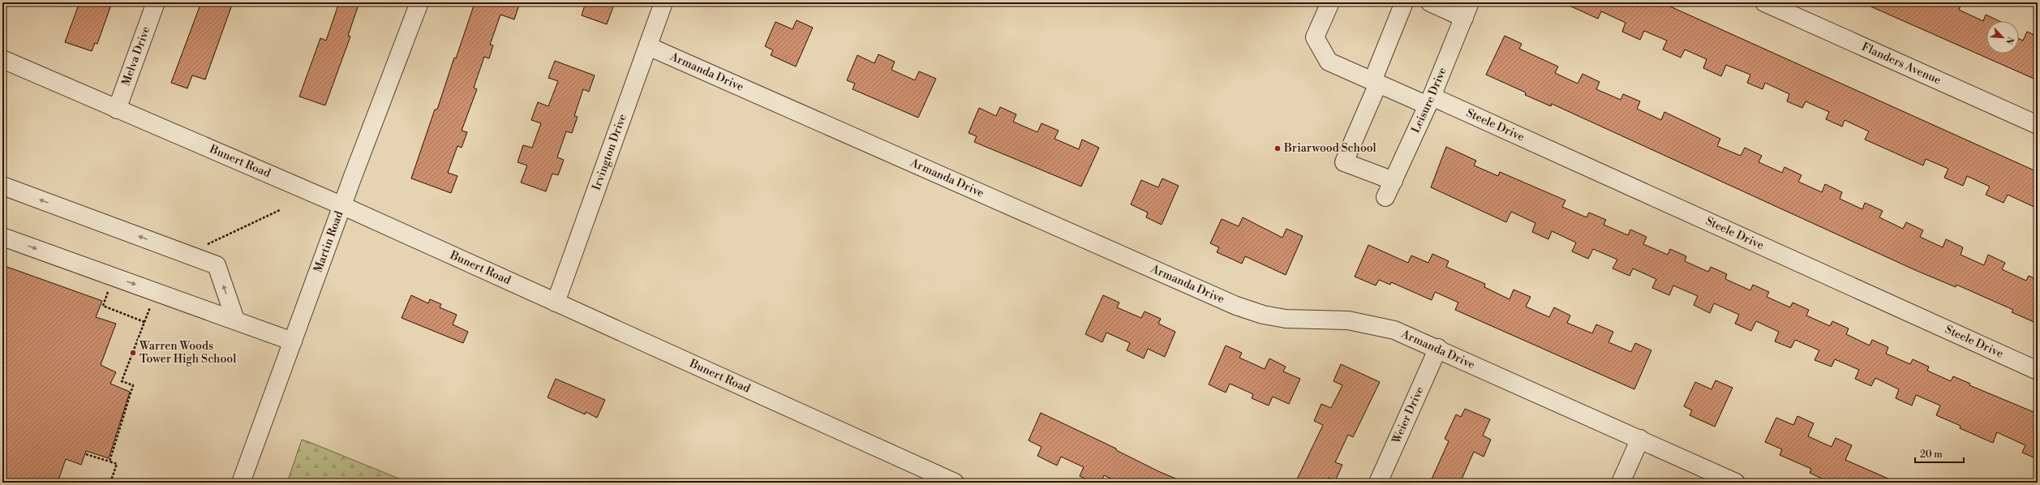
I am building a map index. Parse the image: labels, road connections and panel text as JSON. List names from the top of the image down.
{
  "streets": {
    "street": [
      "Melva Drive",
      "Flanders Avenue",
      "Armanda Drive",
      "Leisure Drive",
      "Steele Drive",
      "Irvington Drive",
      "Bunert Road",
      "Martin Road",
      "Weier Drive"
    ]
  },
  "crossings": [
    ["Melva Drive", "Bunert Road"],
    ["Armanda Drive", "Irvington Drive"],
    ["Armanda Drive", "Weier Drive"],
    ["Leisure Drive", "Steele Drive"],
    ["Irvington Drive", "Bunert Road"],
    ["Bunert Road", "Martin Road"]
  ],
  "places": ["Briarwood School", "Warren Woods Tower High School"],
  "scale_bar": "20 m",
  "north": "bottom right"
}
